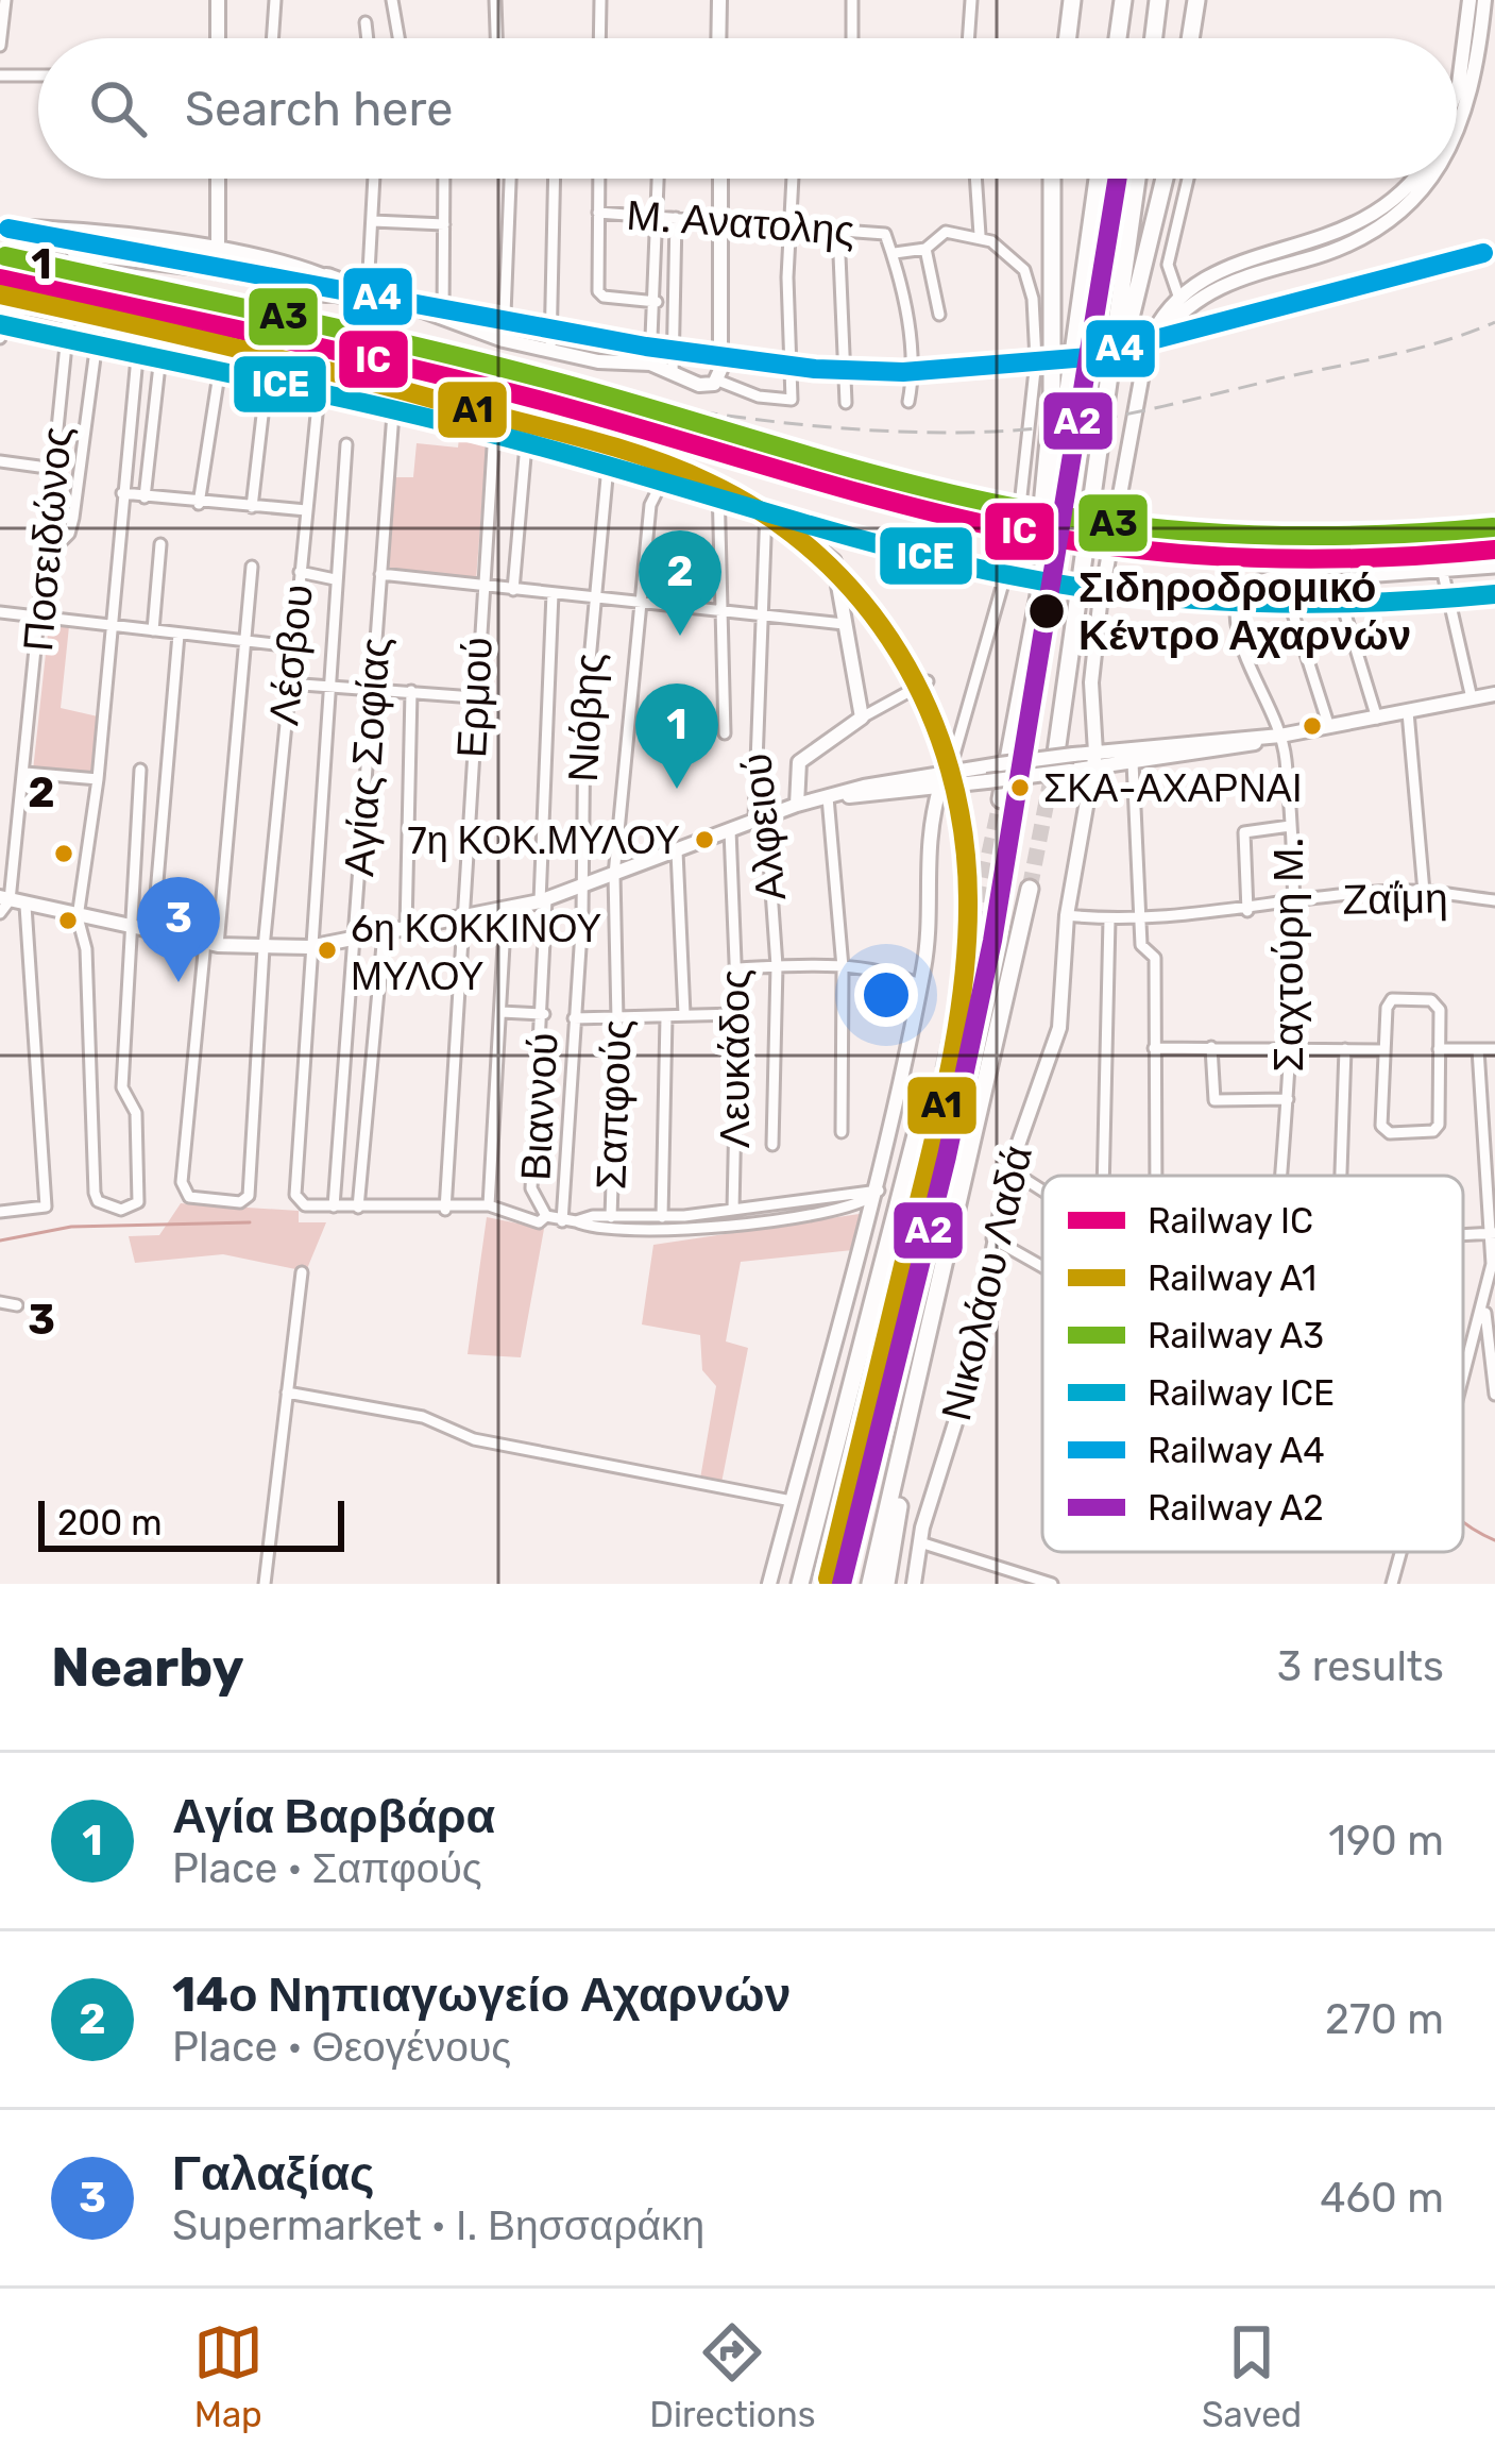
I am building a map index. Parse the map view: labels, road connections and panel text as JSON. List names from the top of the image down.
{
  "streets": {
    "street": [
      "Μ. Ανατολης",
      "Ποσειδώνος",
      "Λέσβου",
      "Ερμού",
      "Νιόβης",
      "Αγίας Σοφίας",
      "Αλφειού",
      "Ζαΐμη",
      "Σαχτούρη Μ.",
      "Λευκάδος",
      "Σαπφούς",
      "Βιαννού",
      "Νικολάου Λαδά"
    ]
  },
  "crossings": [
    ["Νιόβης", "Βιαννού"],
    ["Ζαΐμη", "Σαχτούρη Μ."],
    ["Ζαΐμη", "Νικολάου Λαδά"]
  ],
  "places": [
    "Σιδηροδρομικό Κέντρο Αχαρνών",
    "ΣΚΑ-ΑΧΑΡΝΑΙ",
    "7η ΚΟΚ.ΜΥΛΟΥ",
    "6η ΚΟΚΚΙΝΟΥ ΜΥΛΟΥ"
  ],
  "lines": [
    "rail line A2",
    "rail line A4",
    "rail line A3",
    "rail line IC",
    "rail line A1",
    "rail line ICE"
  ],
  "legend": [
    "Railway IC",
    "Railway A1",
    "Railway A3",
    "Railway ICE",
    "Railway A4",
    "Railway A2"
  ],
  "scale_bar": "200 m",
  "page": {
    "search": "Search here",
    "pins": ["2", "1", "3"],
    "scale": "200 m",
    "heading": ["Nearby", "3 results"],
    "list": [
      {
        "mark": "1",
        "name": "Αγία Βαρβάρα",
        "note": "Place · Σαπφούς",
        "value": "190 m"
      },
      {
        "mark": "2",
        "name": "14ο Νηπιαγωγείο Αχαρνών",
        "note": "Place · Θεογένους",
        "value": "270 m"
      },
      {
        "mark": "3",
        "name": "Γαλαξίας",
        "note": "Supermarket · Ι. Βησσαράκη",
        "value": "460 m"
      }
    ],
    "nav": ["Map", "Directions", "Saved"]
  },
  "grid": {
    "rows": ["1", "2", "3"]
  }
}
